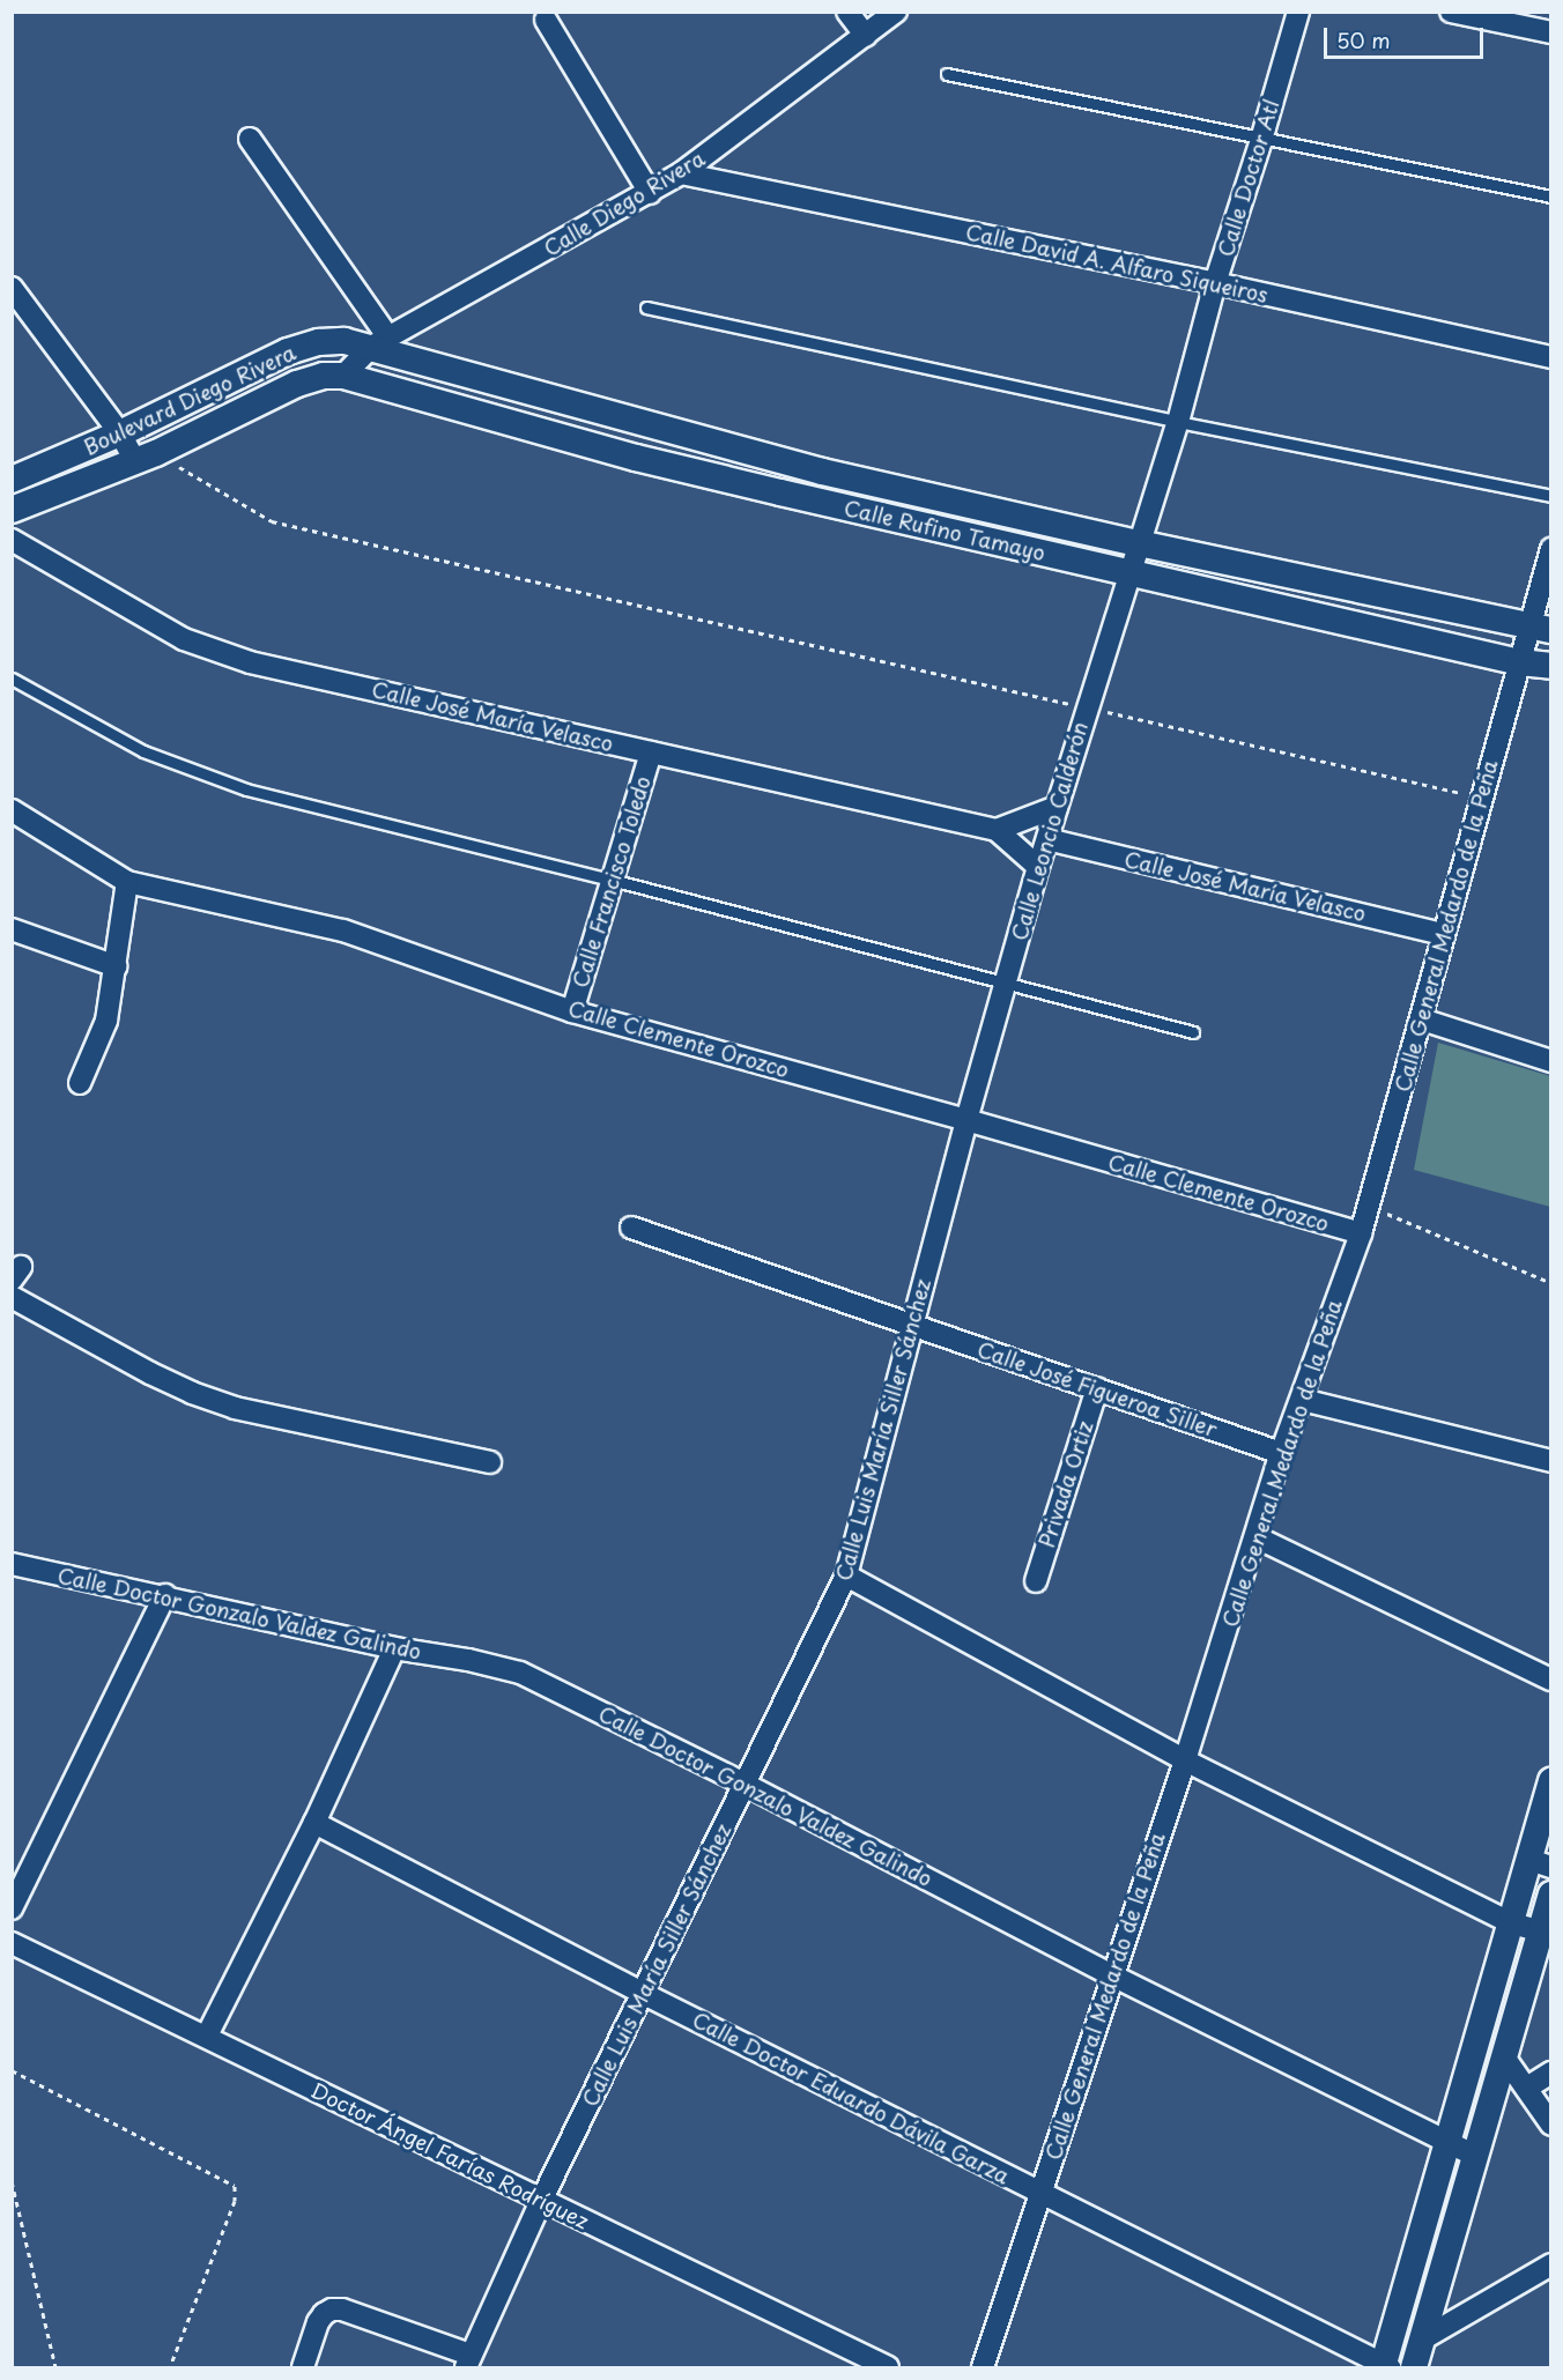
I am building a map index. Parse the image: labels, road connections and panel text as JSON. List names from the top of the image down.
{
  "streets": {
    "street": [
      "Calle Doctor Atl",
      "Calle Diego Rivera",
      "Calle David A. Alfaro Siqueiros",
      "Boulevard Diego Rivera",
      "Calle Rufino Tamayo",
      "Calle José María Velasco",
      "Calle Leoncio Calderón",
      "Calle Francisco Toledo",
      "Calle General Medardo de la Peña",
      "Calle Clemente Orozco",
      "Calle José Figueroa Siller",
      "Calle Luis María Siller Sánchez",
      "Privada Ortiz",
      "Calle Doctor Gonzalo Valdez Galindo",
      "Calle Doctor Eduardo Dávila Garza",
      "Doctor Ángel Farías Rodríguez"
    ]
  },
  "crossings": [
    ["Calle Doctor Atl", "Calle David A. Alfaro Siqueiros"],
    ["Calle Doctor Atl", "Calle Rufino Tamayo"],
    ["Calle Doctor Atl", "Calle Leoncio Calderón"],
    ["Calle Diego Rivera", "Calle David A. Alfaro Siqueiros"],
    ["Calle Diego Rivera", "Boulevard Diego Rivera"],
    ["Calle Diego Rivera", "Calle Rufino Tamayo"],
    ["Boulevard Diego Rivera", "Calle Rufino Tamayo"],
    ["Calle Rufino Tamayo", "Calle Leoncio Calderón"],
    ["Calle Rufino Tamayo", "Calle General Medardo de la Peña"],
    ["Calle José María Velasco", "Calle Leoncio Calderón"],
    ["Calle José María Velasco", "Calle Francisco Toledo"],
    ["Calle José María Velasco", "Calle General Medardo de la Peña"],
    ["Calle Leoncio Calderón", "Calle Clemente Orozco"],
    ["Calle Leoncio Calderón", "Calle Luis María Siller Sánchez"],
    ["Calle Francisco Toledo", "Calle Clemente Orozco"],
    ["Calle General Medardo de la Peña", "Calle Clemente Orozco"],
    ["Calle General Medardo de la Peña", "Calle José Figueroa Siller"],
    ["Calle General Medardo de la Peña", "Calle Doctor Gonzalo Valdez Galindo"],
    ["Calle General Medardo de la Peña", "Calle Doctor Eduardo Dávila Garza"],
    ["Calle Clemente Orozco", "Calle Luis María Siller Sánchez"],
    ["Calle José Figueroa Siller", "Calle Luis María Siller Sánchez"],
    ["Calle José Figueroa Siller", "Privada Ortiz"],
    ["Calle Luis María Siller Sánchez", "Calle Doctor Gonzalo Valdez Galindo"],
    ["Calle Luis María Siller Sánchez", "Calle Doctor Eduardo Dávila Garza"],
    ["Calle Luis María Siller Sánchez", "Doctor Ángel Farías Rodríguez"]
  ],
  "scale_bar": "50 m"
}
